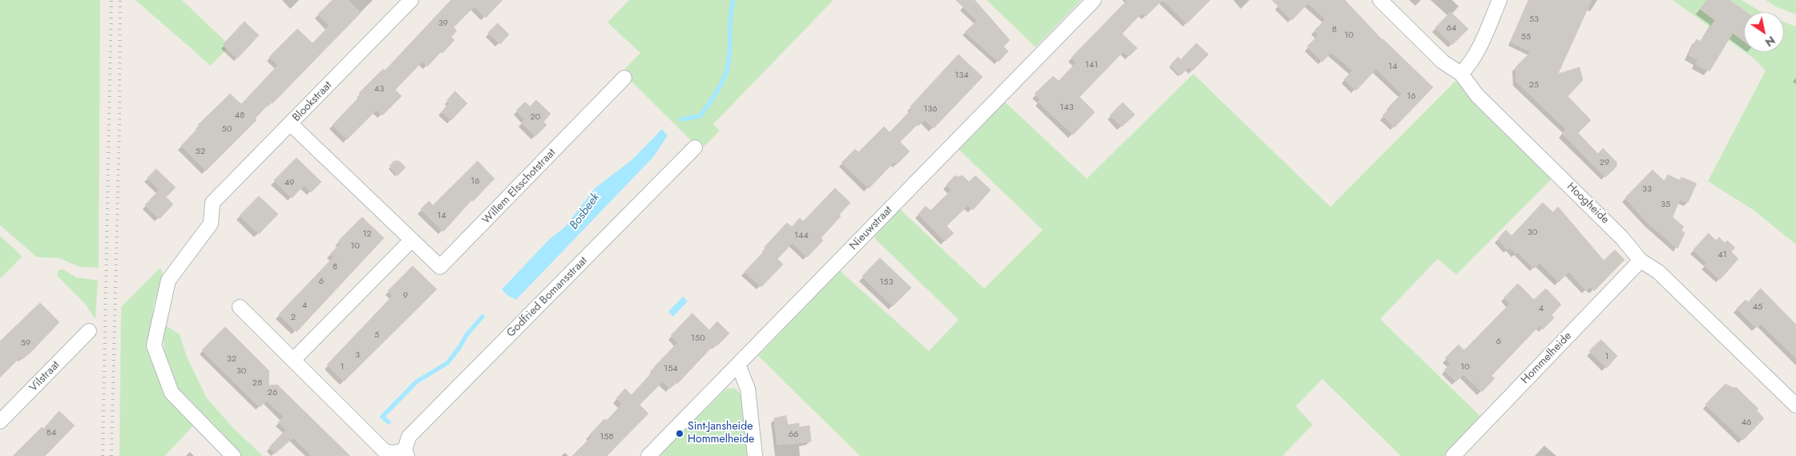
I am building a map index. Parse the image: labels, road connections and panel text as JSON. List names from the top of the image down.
{
  "streets": {
    "street": [
      "Blookstraat",
      "Willem Elsschotstraat",
      "Hoogheide",
      "Nieuwstraat",
      "Godfried Bomansstraat",
      "Hommelheide",
      "Vilstraat"
    ]
  },
  "crossings": [
    ["Blookstraat", "Willem Elsschotstraat"],
    ["Hoogheide", "Hommelheide"]
  ],
  "water": ["Bosbeek"],
  "places": ["Sint-Jansheide Hommelheide"],
  "house_numbers": [
    "53",
    "39",
    "64",
    "8",
    "10",
    "55",
    "141",
    "14",
    "134",
    "25",
    "43",
    "16",
    "143",
    "136",
    "48",
    "20",
    "50",
    "52",
    "29",
    "16",
    "49",
    "33",
    "35",
    "14",
    "30",
    "12",
    "144",
    "10",
    "41",
    "8",
    "6",
    "153",
    "9",
    "4",
    "45",
    "4",
    "2",
    "5",
    "150",
    "6",
    "59",
    "3",
    "1",
    "32",
    "1",
    "10",
    "154",
    "30",
    "28",
    "26",
    "46",
    "84",
    "66",
    "158"
  ],
  "north": "bottom right"
}
